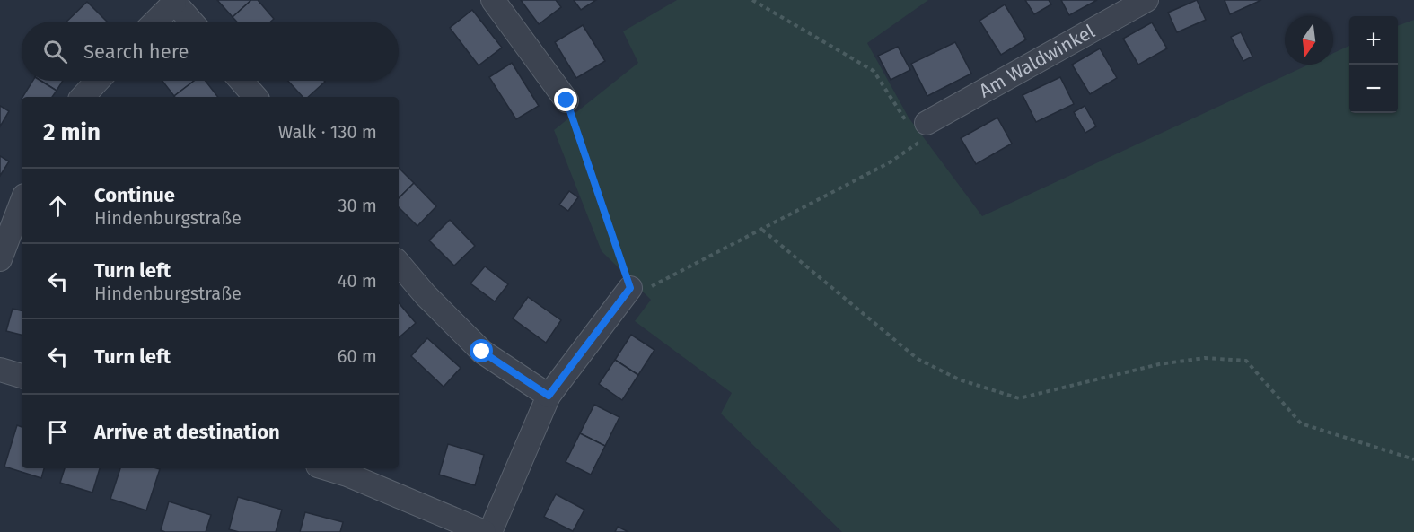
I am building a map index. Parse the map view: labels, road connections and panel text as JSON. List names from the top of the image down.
{
  "streets": {
    "street": ["Am Waldwinkel"]
  },
  "north": "bottom",
  "page": {
    "map_buttons": ["+", "−"],
    "search": "Search here",
    "heading": ["2 min", "Walk · 130 m"],
    "list": [
      ["Continue", "Hindenburgstraße", "30 m"],
      ["Turn left", "Hindenburgstraße", "40 m"],
      ["Turn left", "60 m"],
      "Arrive at destination"
    ]
  }
}
